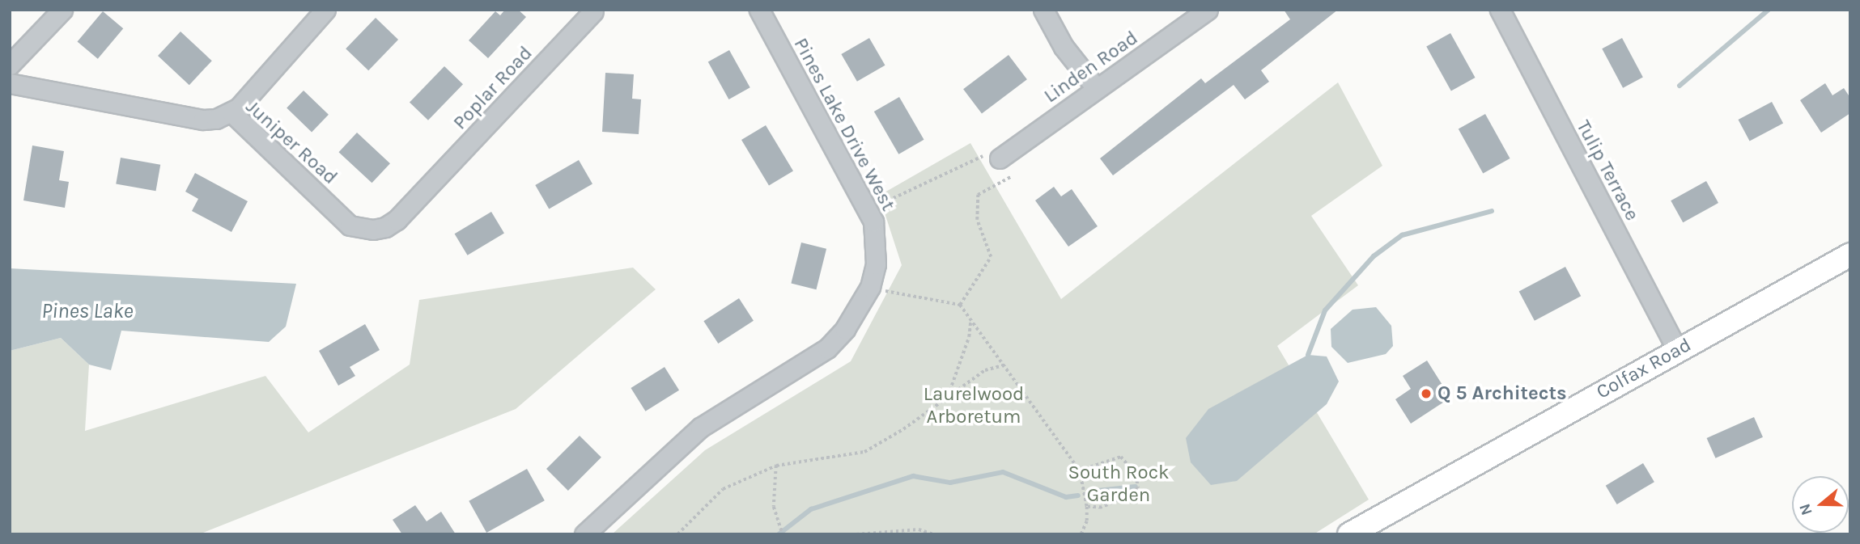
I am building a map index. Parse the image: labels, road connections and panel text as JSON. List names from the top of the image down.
{
  "streets": {
    "main road": ["Colfax Road"],
    "street": [
      "Linden Road",
      "Poplar Road",
      "Pines Lake Drive West",
      "Juniper Road",
      "Tulip Terrace"
    ]
  },
  "crossings": [
    ["Poplar Road", "Juniper Road"],
    ["Tulip Terrace", "Colfax Road"]
  ],
  "water": ["Pines Lake"],
  "parks": ["Laurelwood Arboretum", "South Rock Garden"],
  "places": ["Q 5 Architects"],
  "north": "left"
}
